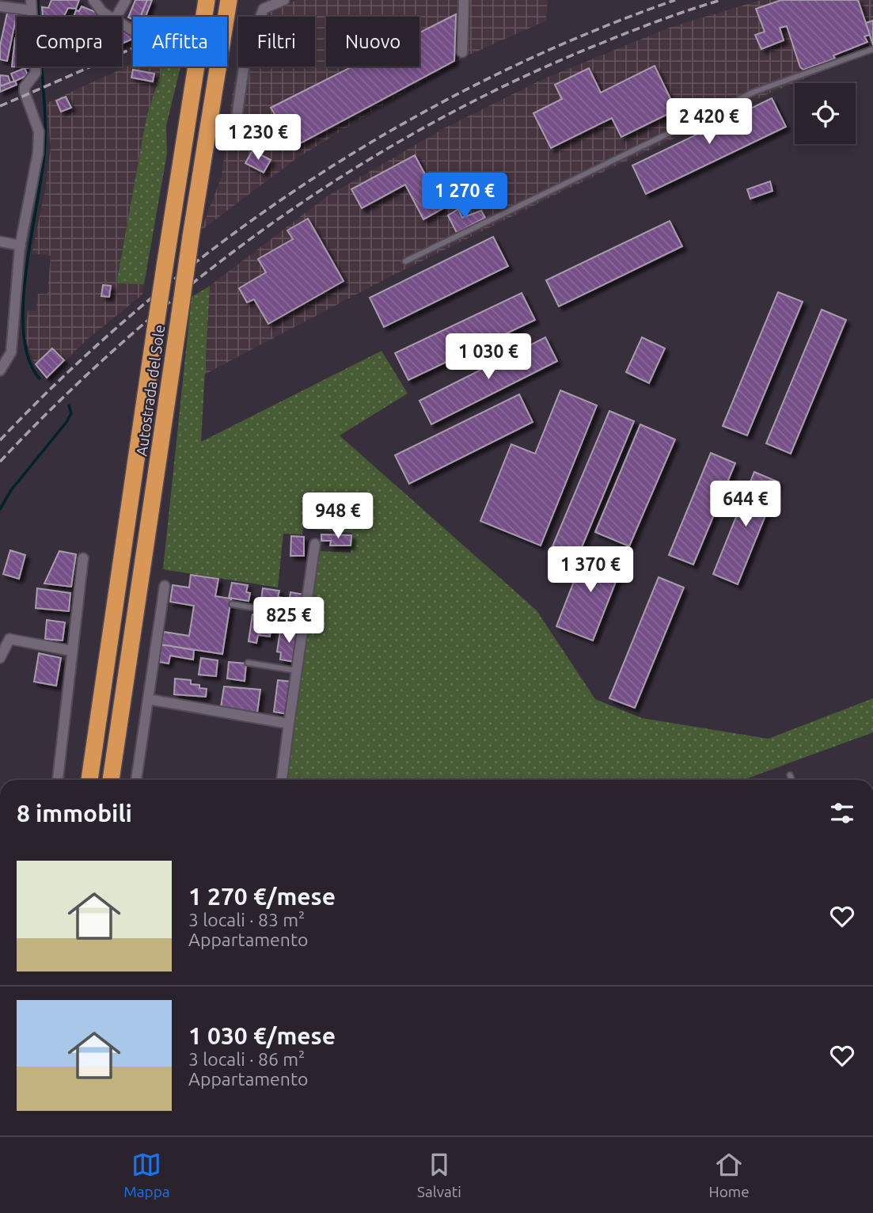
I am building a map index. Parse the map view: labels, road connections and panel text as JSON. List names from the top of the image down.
{
  "streets": {
    "highway": ["Autostrada del Sole"]
  },
  "page": {
    "chip": [
      "Compra",
      "Affitta",
      "Filtri",
      "Nuovo"
    ],
    "price": [
      "2 420 €",
      "1 230 €",
      "1 270 €",
      "1 030 €",
      "644 €",
      "948 €",
      "1 370 €",
      "825 €"
    ],
    "heading": "8 immobili",
    "list": [
      {
        "name": "1 270 €/mese",
        "note": "3 locali · 83 m² · Appartamento"
      },
      {
        "name": "1 030 €/mese",
        "note": "3 locali · 86 m² · Appartamento"
      }
    ],
    "tabs": ["Mappa", "Salvati", "Home"]
  }
}
